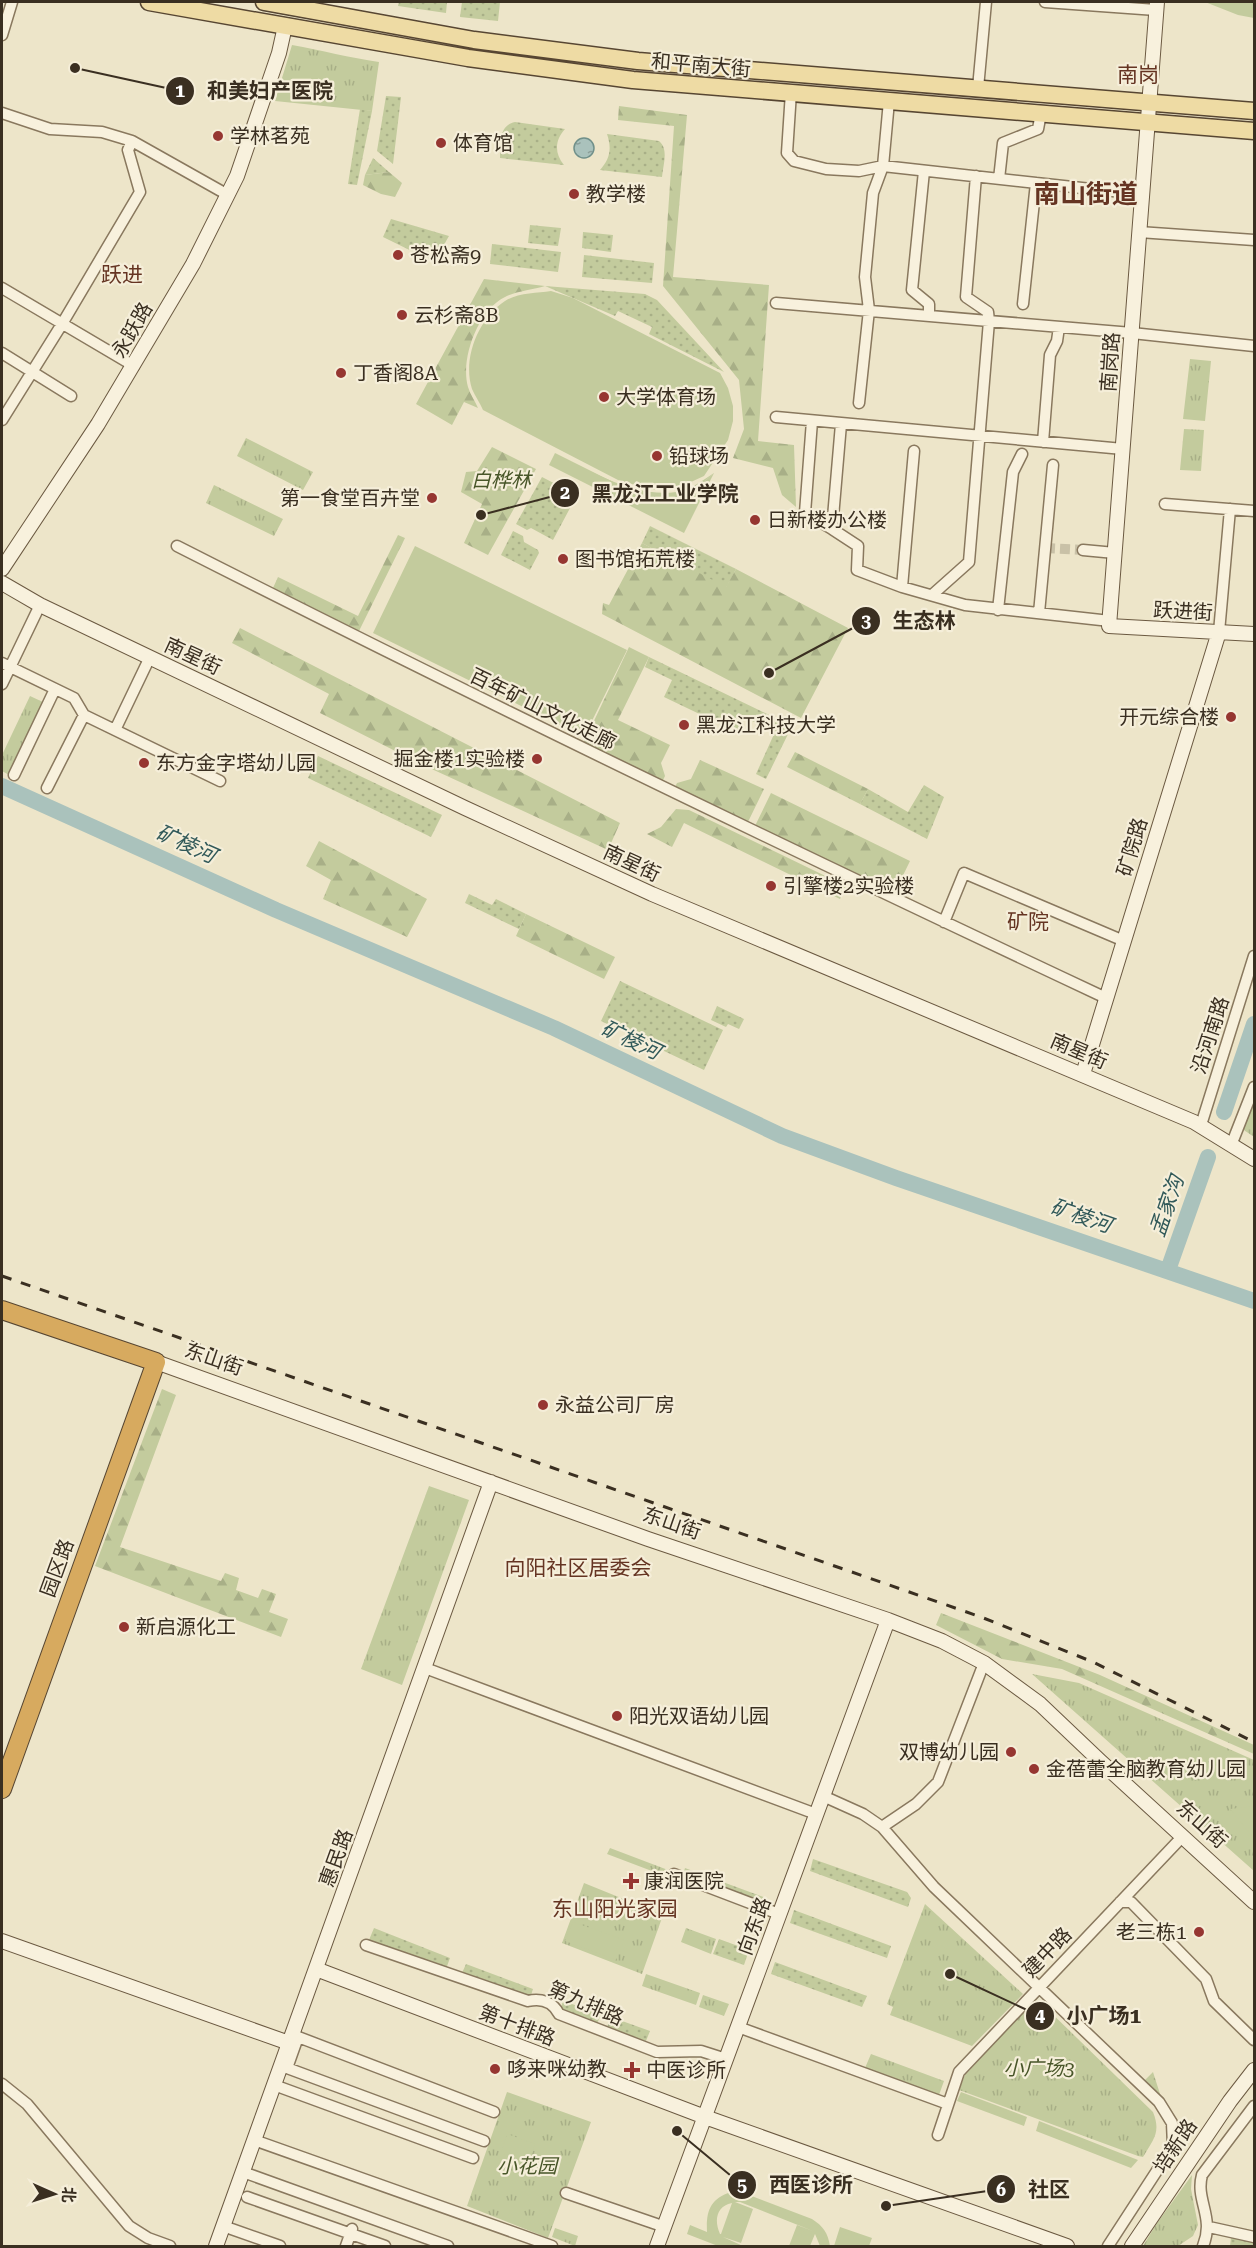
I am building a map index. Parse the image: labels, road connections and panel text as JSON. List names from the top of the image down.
{
  "streets": {
    "highway": ["东山街", "园区路"],
    "main road": ["和平南大街"],
    "street": [
      "永跃路",
      "南岗路",
      "跃进街",
      "南星街",
      "百年矿山文化走廊",
      "矿院路",
      "沿河南路",
      "惠民路",
      "向东路",
      "建中路",
      "第九排路",
      "第十排路",
      "培新路"
    ]
  },
  "crossings": [
    ["和平南大街", "永跃路"],
    ["和平南大街", "南岗路"],
    ["南岗路", "跃进街"],
    ["跃进街", "矿院路"],
    ["南星街", "矿院路"],
    ["南星街", "沿河南路"],
    ["百年矿山文化走廊", "矿院路"],
    ["东山街", "园区路"],
    ["东山街", "惠民路"],
    ["东山街", "向东路"],
    ["东山街", "建中路"],
    ["惠民路", "第十排路"],
    ["向东路", "第九排路"],
    ["向东路", "第十排路"]
  ],
  "districts": [
    "南岗",
    "南山街道",
    "跃进",
    "矿院",
    "向阳社区居委会",
    "东山阳光家园"
  ],
  "water": ["矿棱河", "孟家沟"],
  "parks": ["白桦林", "小广场3", "小花园"],
  "places": {
    "other": [
      "和美妇产医院",
      "学林茗苑",
      "体育馆",
      "教学楼",
      "苍松斋9",
      "云杉斋8B",
      "丁香阁8A",
      "大学体育场",
      "铅球场",
      "第一食堂百卉堂",
      "黑龙江工业学院",
      "日新楼办公楼",
      "图书馆拓荒楼",
      "生态林",
      "开元综合楼",
      "黑龙江科技大学",
      "掘金楼1实验楼",
      "东方金字塔幼儿园",
      "引擎楼2实验楼",
      "永益公司厂房",
      "新启源化工",
      "阳光双语幼儿园",
      "双博幼儿园",
      "金蓓蕾全脑教育幼儿园",
      "老三栋1",
      "小广场1",
      "哆来咪幼教",
      "西医诊所",
      "社区"
    ],
    "health": ["康润医院", "中医诊所"]
  },
  "north": "right"
}
